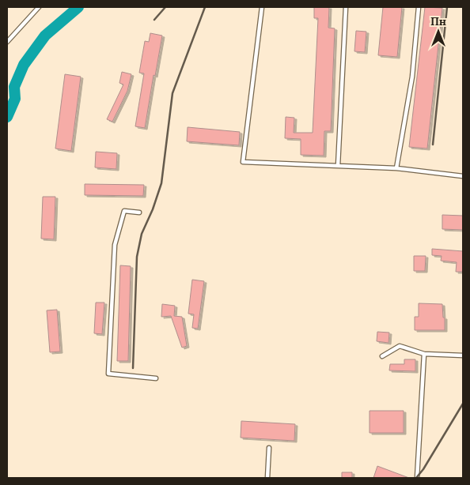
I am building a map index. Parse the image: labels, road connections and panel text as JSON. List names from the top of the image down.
{
  "north": "top"
}
